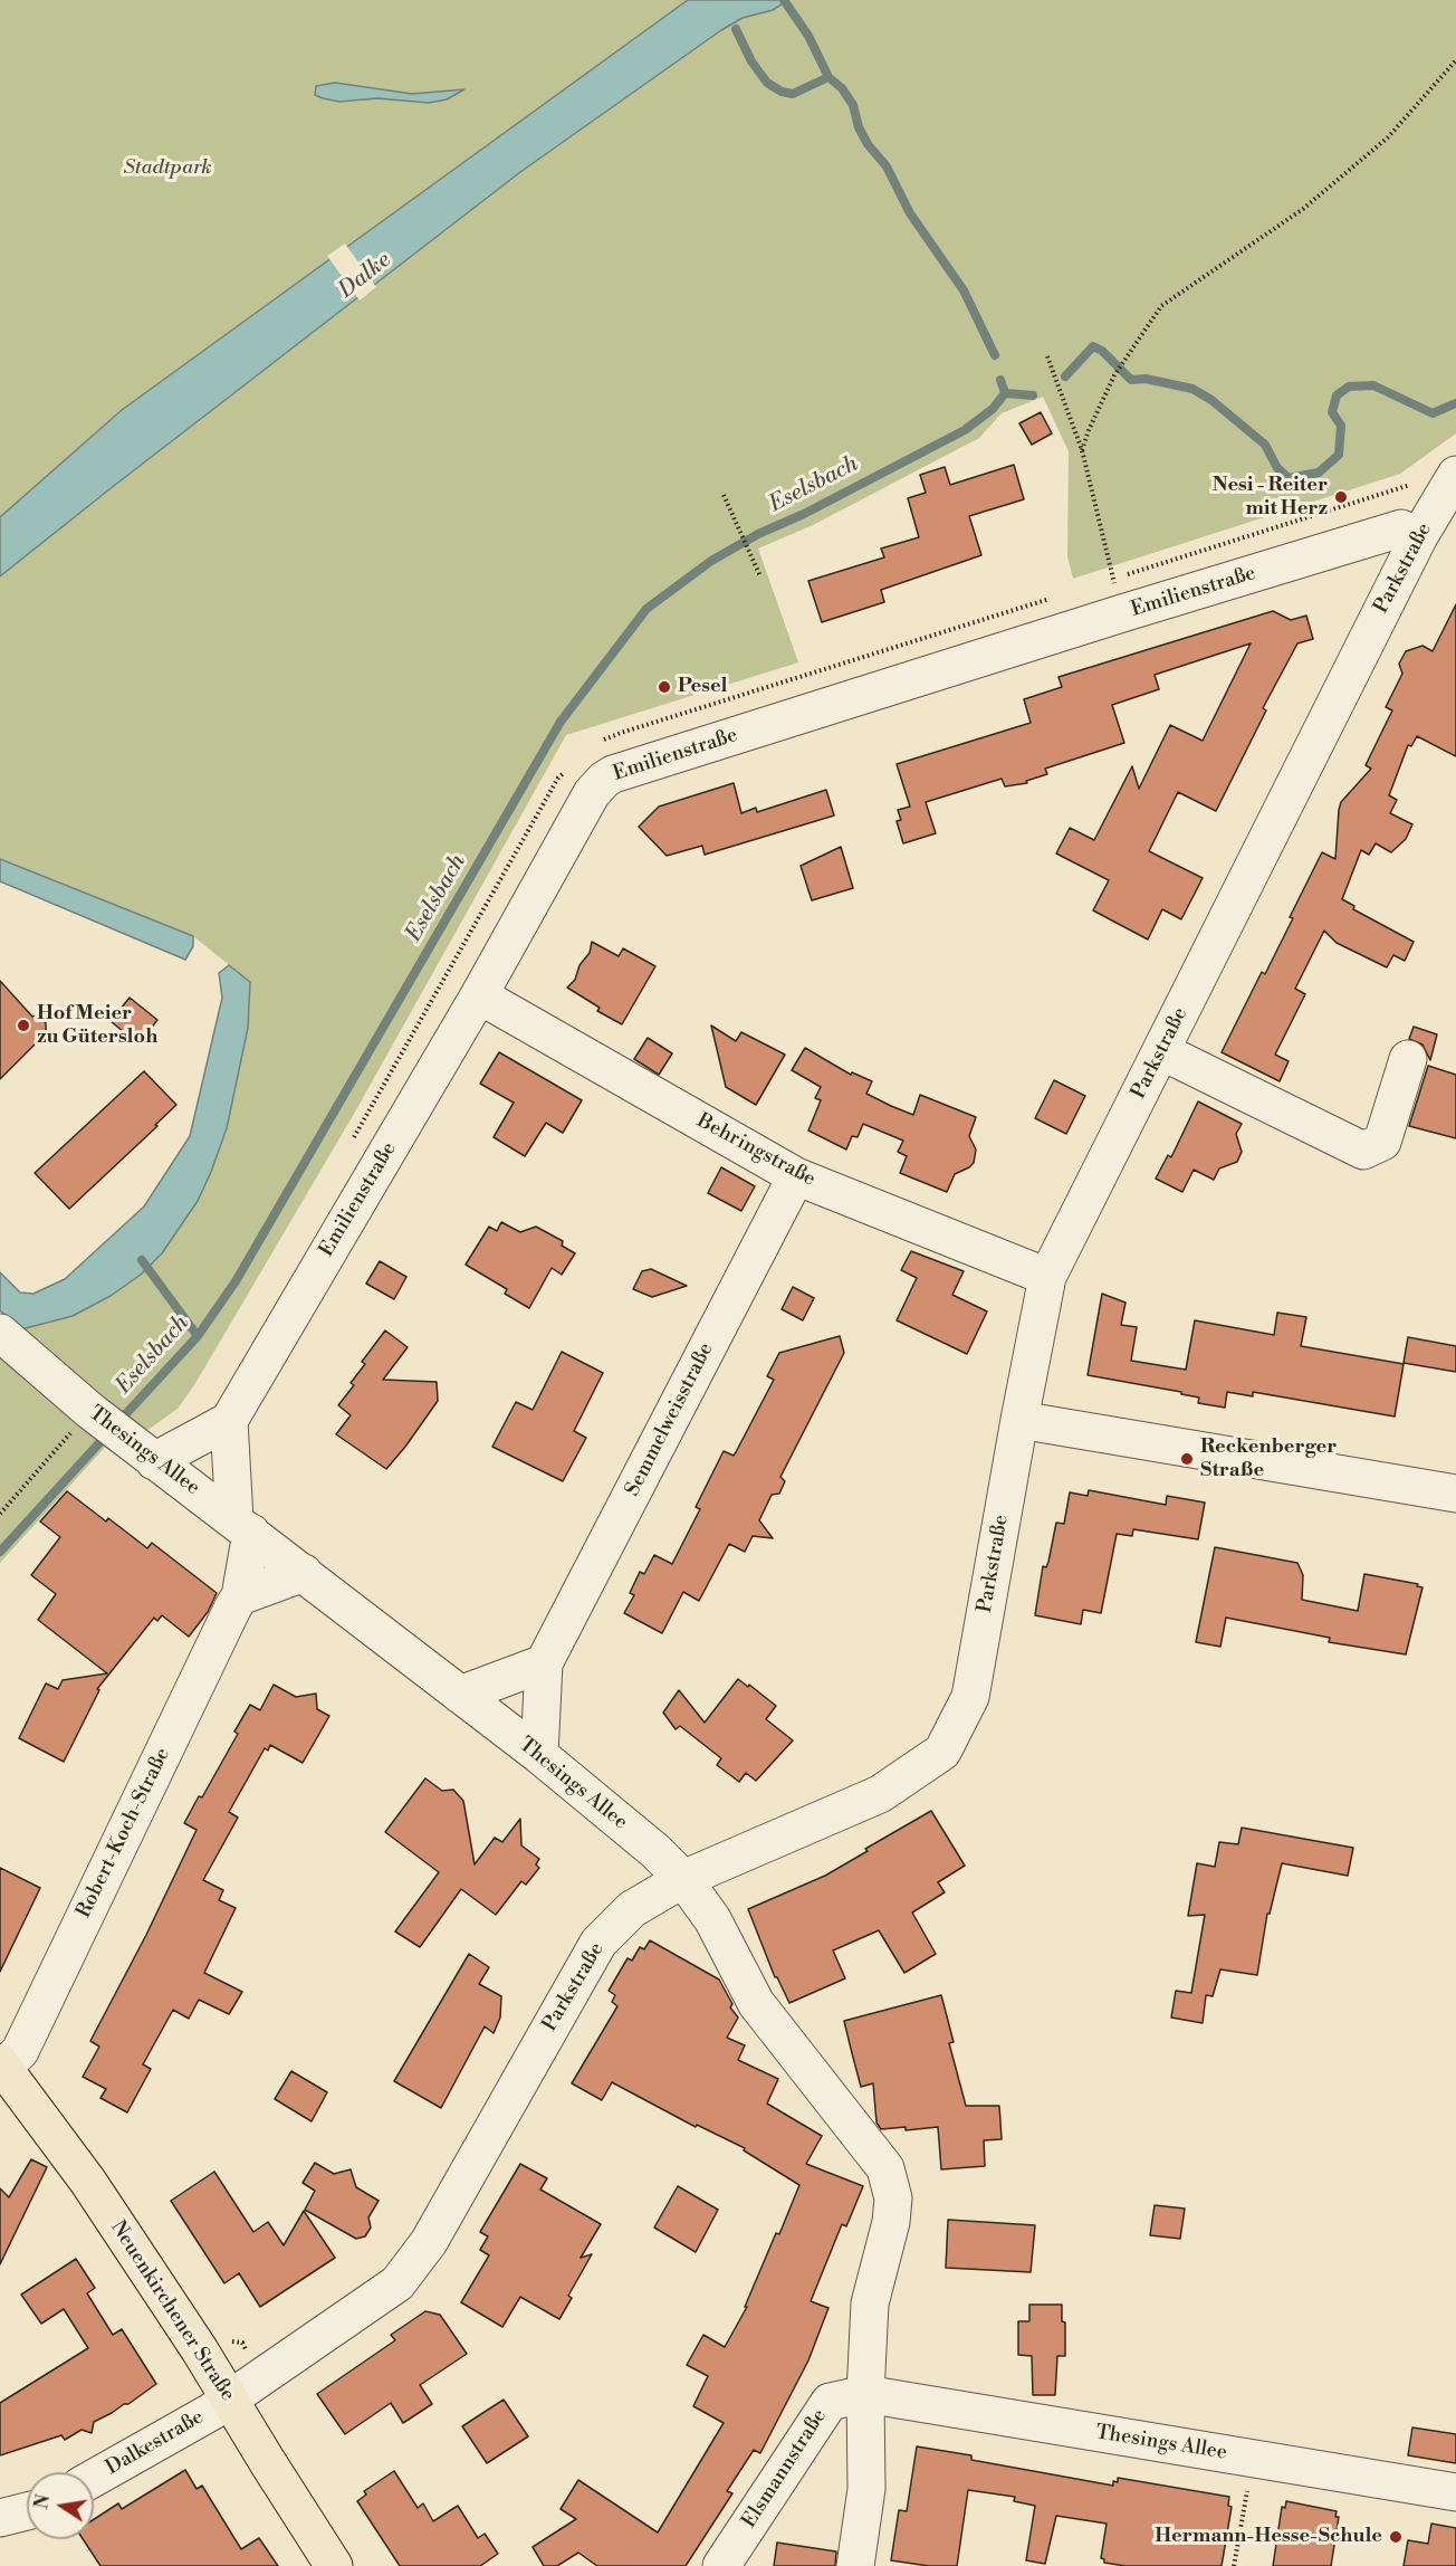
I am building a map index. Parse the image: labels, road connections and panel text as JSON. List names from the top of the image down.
{
  "streets": {
    "main road": ["Neuenkirchener Straße"],
    "street": [
      "Parkstraße",
      "Emilienstraße",
      "Behringstraße",
      "Semmelweisstraße",
      "Thesings Allee",
      "Robert-Koch-Straße",
      "Dalkestraße",
      "Elsmannstraße"
    ]
  },
  "crossings": [
    ["Parkstraße", "Emilienstraße"],
    ["Parkstraße", "Behringstraße"],
    ["Parkstraße", "Thesings Allee"],
    ["Parkstraße", "Neuenkirchener Straße"],
    ["Parkstraße", "Dalkestraße"],
    ["Emilienstraße", "Behringstraße"],
    ["Behringstraße", "Semmelweisstraße"],
    ["Semmelweisstraße", "Thesings Allee"],
    ["Thesings Allee", "Robert-Koch-Straße"],
    ["Thesings Allee", "Elsmannstraße"],
    ["Robert-Koch-Straße", "Neuenkirchener Straße"],
    ["Neuenkirchener Straße", "Dalkestraße"]
  ],
  "water": ["Dalke", "Eselsbach"],
  "parks": ["Stadtpark"],
  "places": [
    "Nesi - Reiter mit Herz",
    "Pesel",
    "Hof Meier zu Gütersloh",
    "Reckenberger Straße",
    "Hermann-Hesse-Schule"
  ],
  "north": "left"
}
